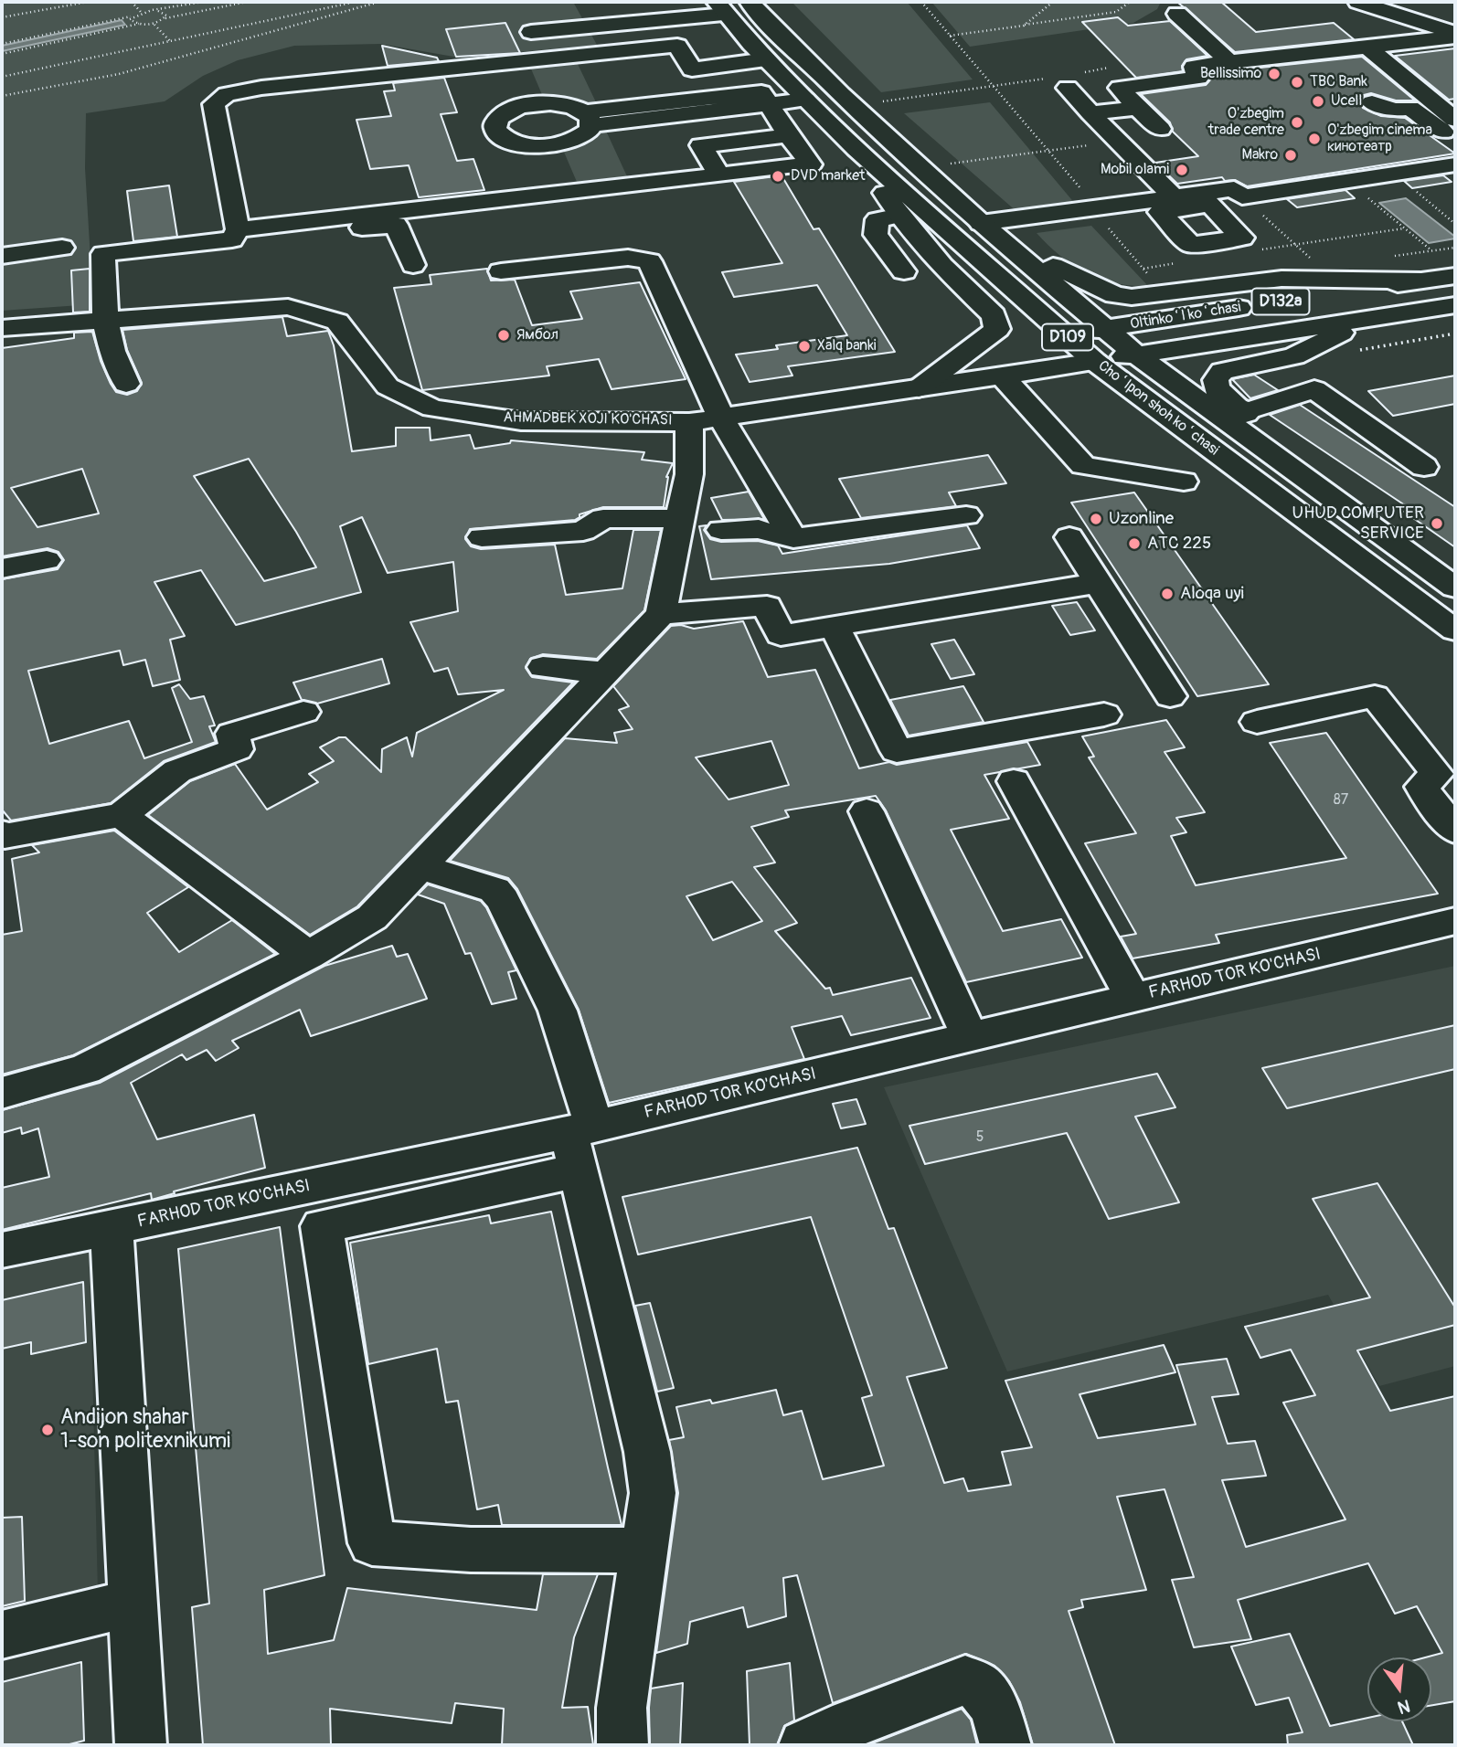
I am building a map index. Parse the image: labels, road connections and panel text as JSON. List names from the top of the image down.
{
  "streets": {
    "main road": [
      "D132a",
      "Oltinkoʻl koʻchasi",
      "D109",
      "Choʻlpon shoh koʻchasi",
      "AHMADBEK XOJI KO'CHASI",
      "FARHOD TOR KO'CHASI"
    ]
  },
  "crossings": [
    ["Oltinkoʻl koʻchasi", "D109"],
    ["Oltinkoʻl koʻchasi", "Choʻlpon shoh koʻchasi"],
    ["Oltinkoʻl koʻchasi", "AHMADBEK XOJI KO'CHASI"],
    ["D109", "Choʻlpon shoh koʻchasi"],
    ["D109", "AHMADBEK XOJI KO'CHASI"],
    ["Choʻlpon shoh koʻchasi", "AHMADBEK XOJI KO'CHASI"]
  ],
  "places": [
    "Bellissimo",
    "TBC Bank",
    "Ucell",
    "O'zbegim trade centre",
    "O'zbegim cinema кинотеатр",
    "Makro",
    "Mobil olami",
    "DVD market",
    "Ямбол",
    "Xalq banki",
    "Uzonline",
    "UHUD COMPUTER SERVICE",
    "АТС 225",
    "Aloqa uyi",
    "Andijon shahar 1-son politexnikumi"
  ],
  "house_numbers": ["87", "5"],
  "north": "bottom"
}
